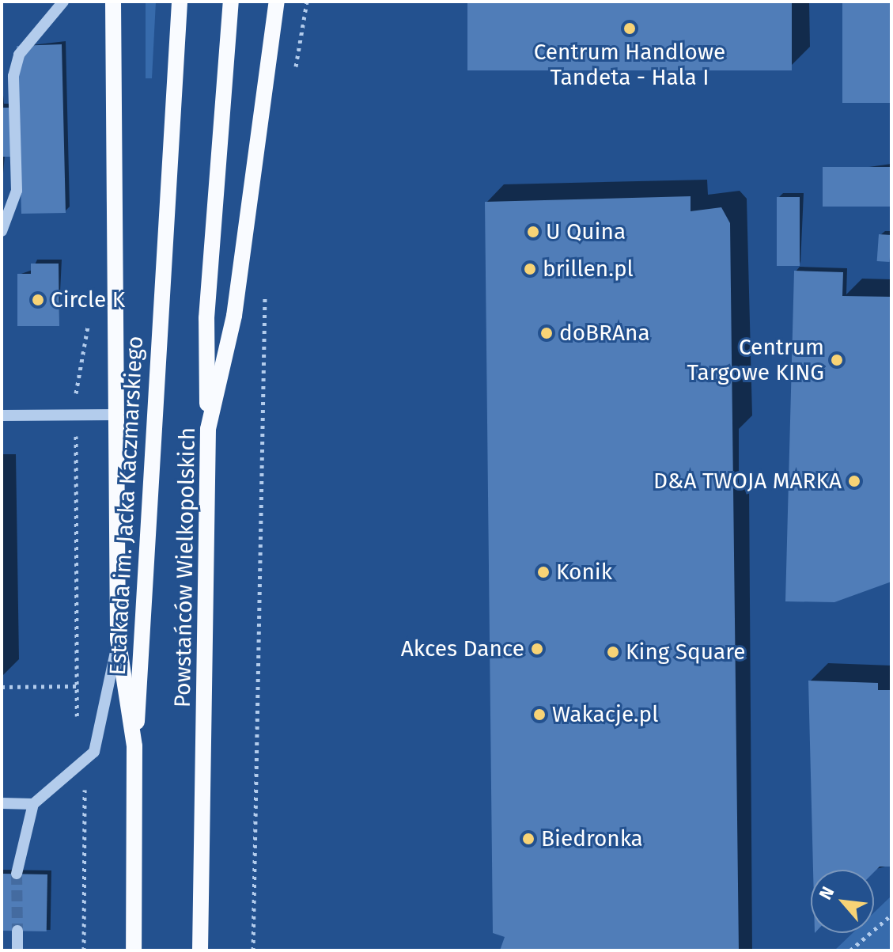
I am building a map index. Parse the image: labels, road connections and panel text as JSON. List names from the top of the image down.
{
  "streets": {
    "main road": ["Estakada im. Jacka Kaczmarskiego", "Powstańców Wielkopolskich"]
  },
  "places": [
    "Centrum Handlowe Tandeta - Hala I",
    "U Quina",
    "brillen.pl",
    "Circle K",
    "doBRAna",
    "Centrum Targowe KING",
    "D&A TWOJA MARKA",
    "Konik",
    "Akces Dance",
    "King Square",
    "Wakacje.pl",
    "Biedronka"
  ],
  "north": "top left"
}
